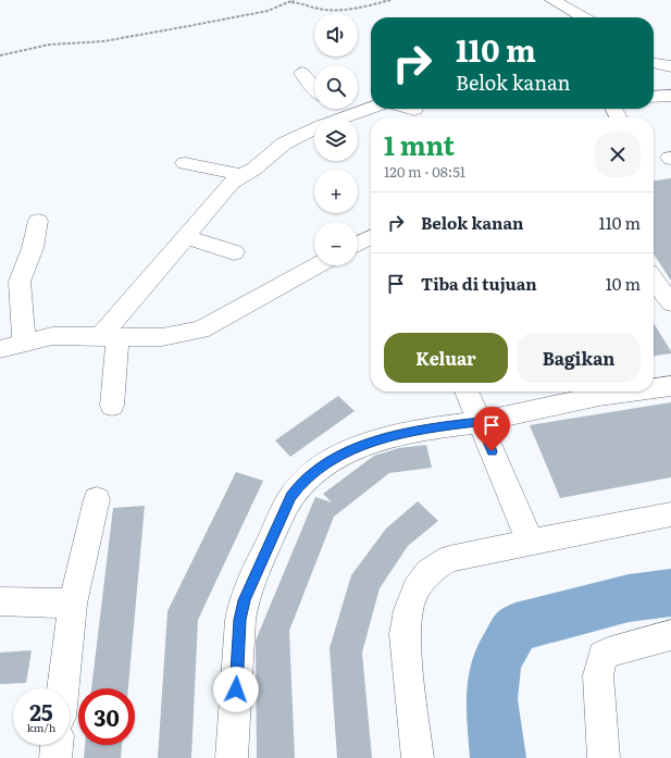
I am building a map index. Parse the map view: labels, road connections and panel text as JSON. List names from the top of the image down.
{
  "page": {
    "map_buttons": ["+", "−"],
    "turn": ["110 m", "Belok kanan"],
    "heading": ["1 mnt", "120 m · 08:51"],
    "list": [
      {
        "name": "Belok kanan",
        "value": "110 m"
      },
      {
        "name": "Tiba di tujuan",
        "value": "10 m"
      }
    ],
    "buttons": ["Keluar", "Bagikan"],
    "speed": "25 km/h",
    "limit": "30"
  }
}
